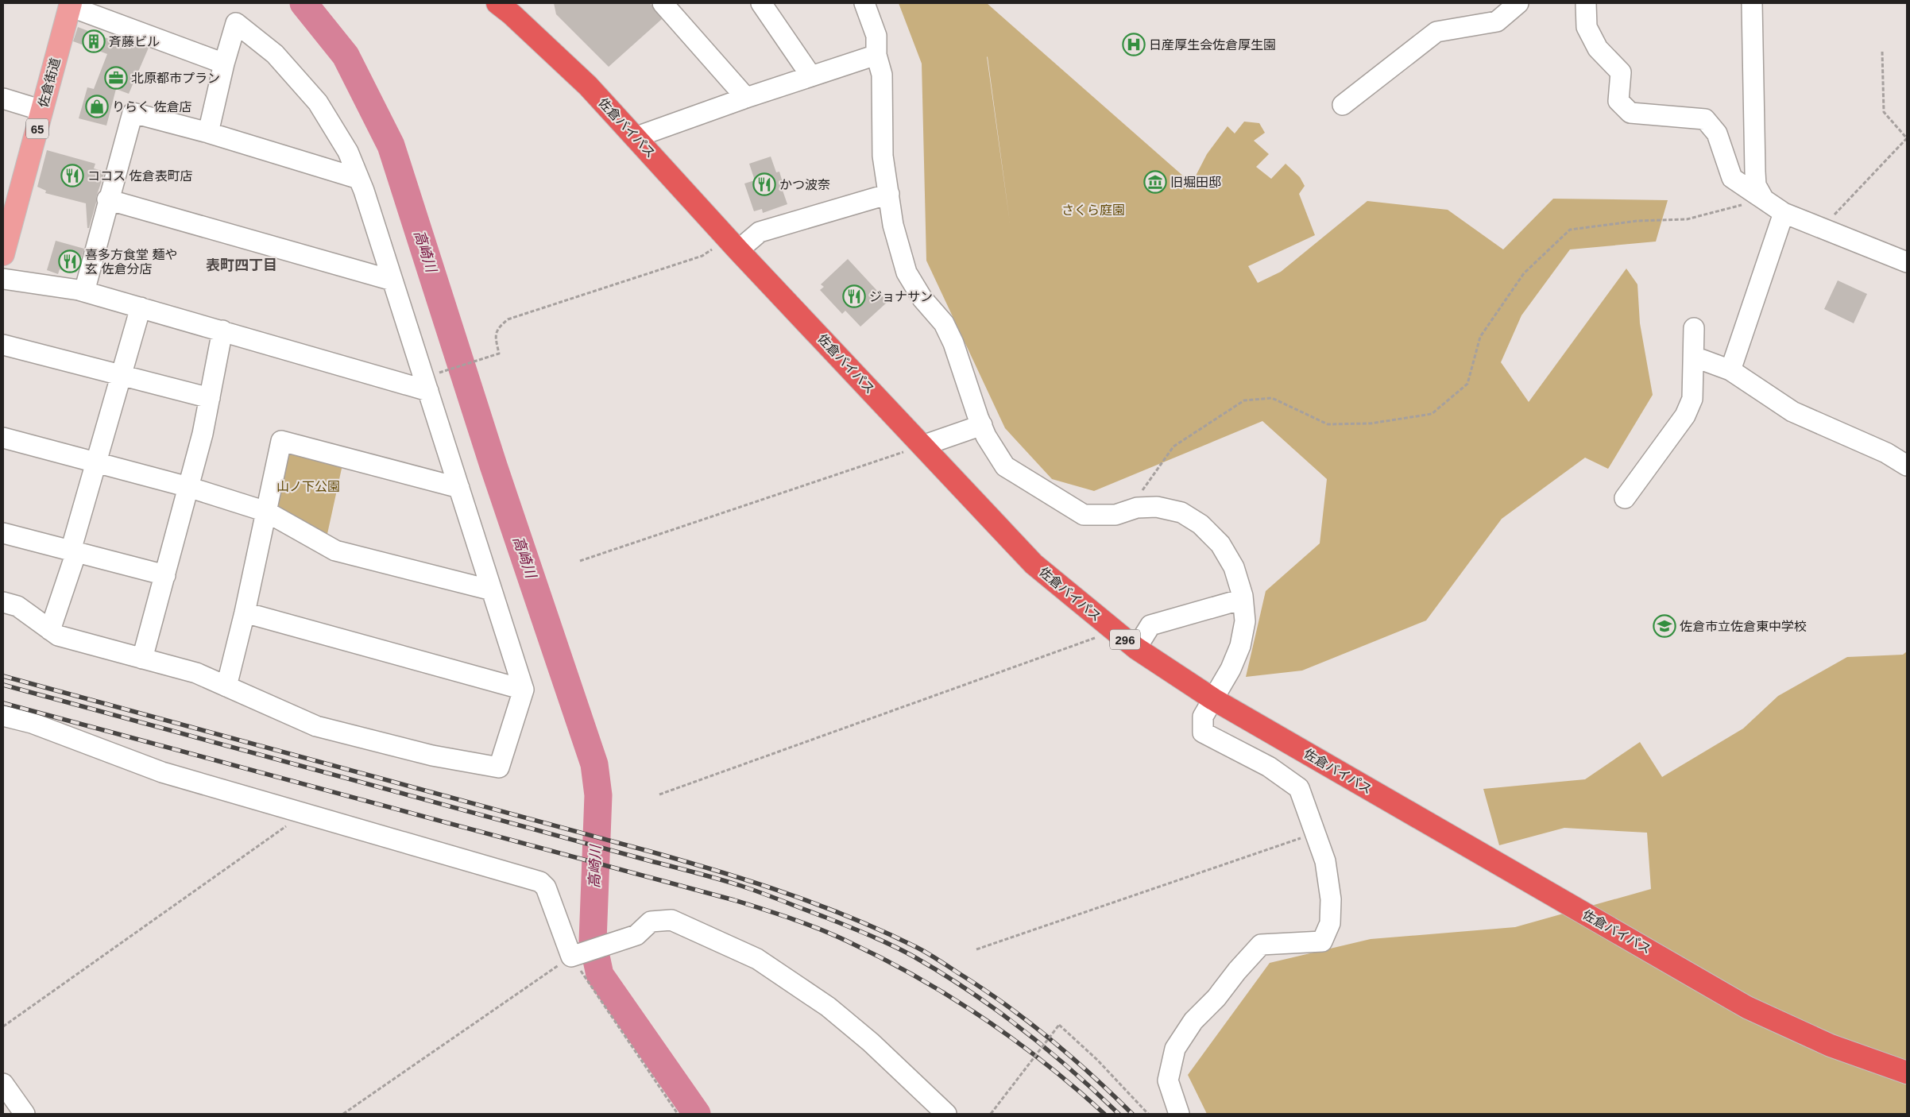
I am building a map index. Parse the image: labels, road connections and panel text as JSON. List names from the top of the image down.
{
  "streets": {
    "highway": ["佐倉バイパス", "296"],
    "main road": ["佐倉街道", "65"]
  },
  "districts": ["表町四丁目"],
  "water": ["高崎川"],
  "parks": ["さくら庭園", "山ノ下公園"],
  "places": {
    "building": ["斉藤ビル"],
    "hospital": ["日産厚生会佐倉厚生園"],
    "office": ["北原都市プラン"],
    "shop": ["りらく 佐倉店"],
    "restaurant": [
      "ココス 佐倉表町店",
      "かつ波奈",
      "喜多方食堂 麺や 玄 佐倉分店",
      "ジョナサン"
    ],
    "museum": ["旧堀田邸"],
    "school or university": ["佐倉市立佐倉東中学校"]
  }
}
